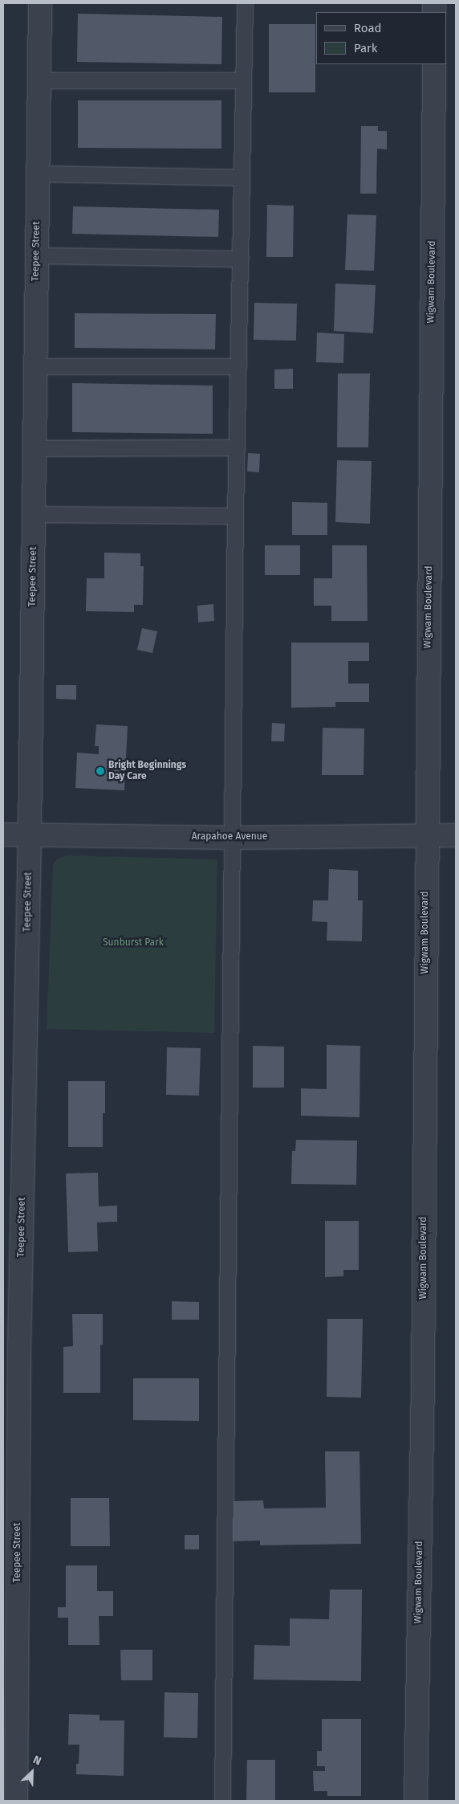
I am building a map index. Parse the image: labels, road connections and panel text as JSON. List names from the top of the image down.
{
  "streets": {
    "street": ["Teepee Street", "Wigwam Boulevard", "Arapahoe Avenue"]
  },
  "crossings": [
    ["Teepee Street", "Arapahoe Avenue"],
    ["Wigwam Boulevard", "Arapahoe Avenue"]
  ],
  "parks": ["Sunburst Park"],
  "places": ["Bright Beginnings Day Care"],
  "legend": ["Road", "Park"],
  "north": "top right"
}
